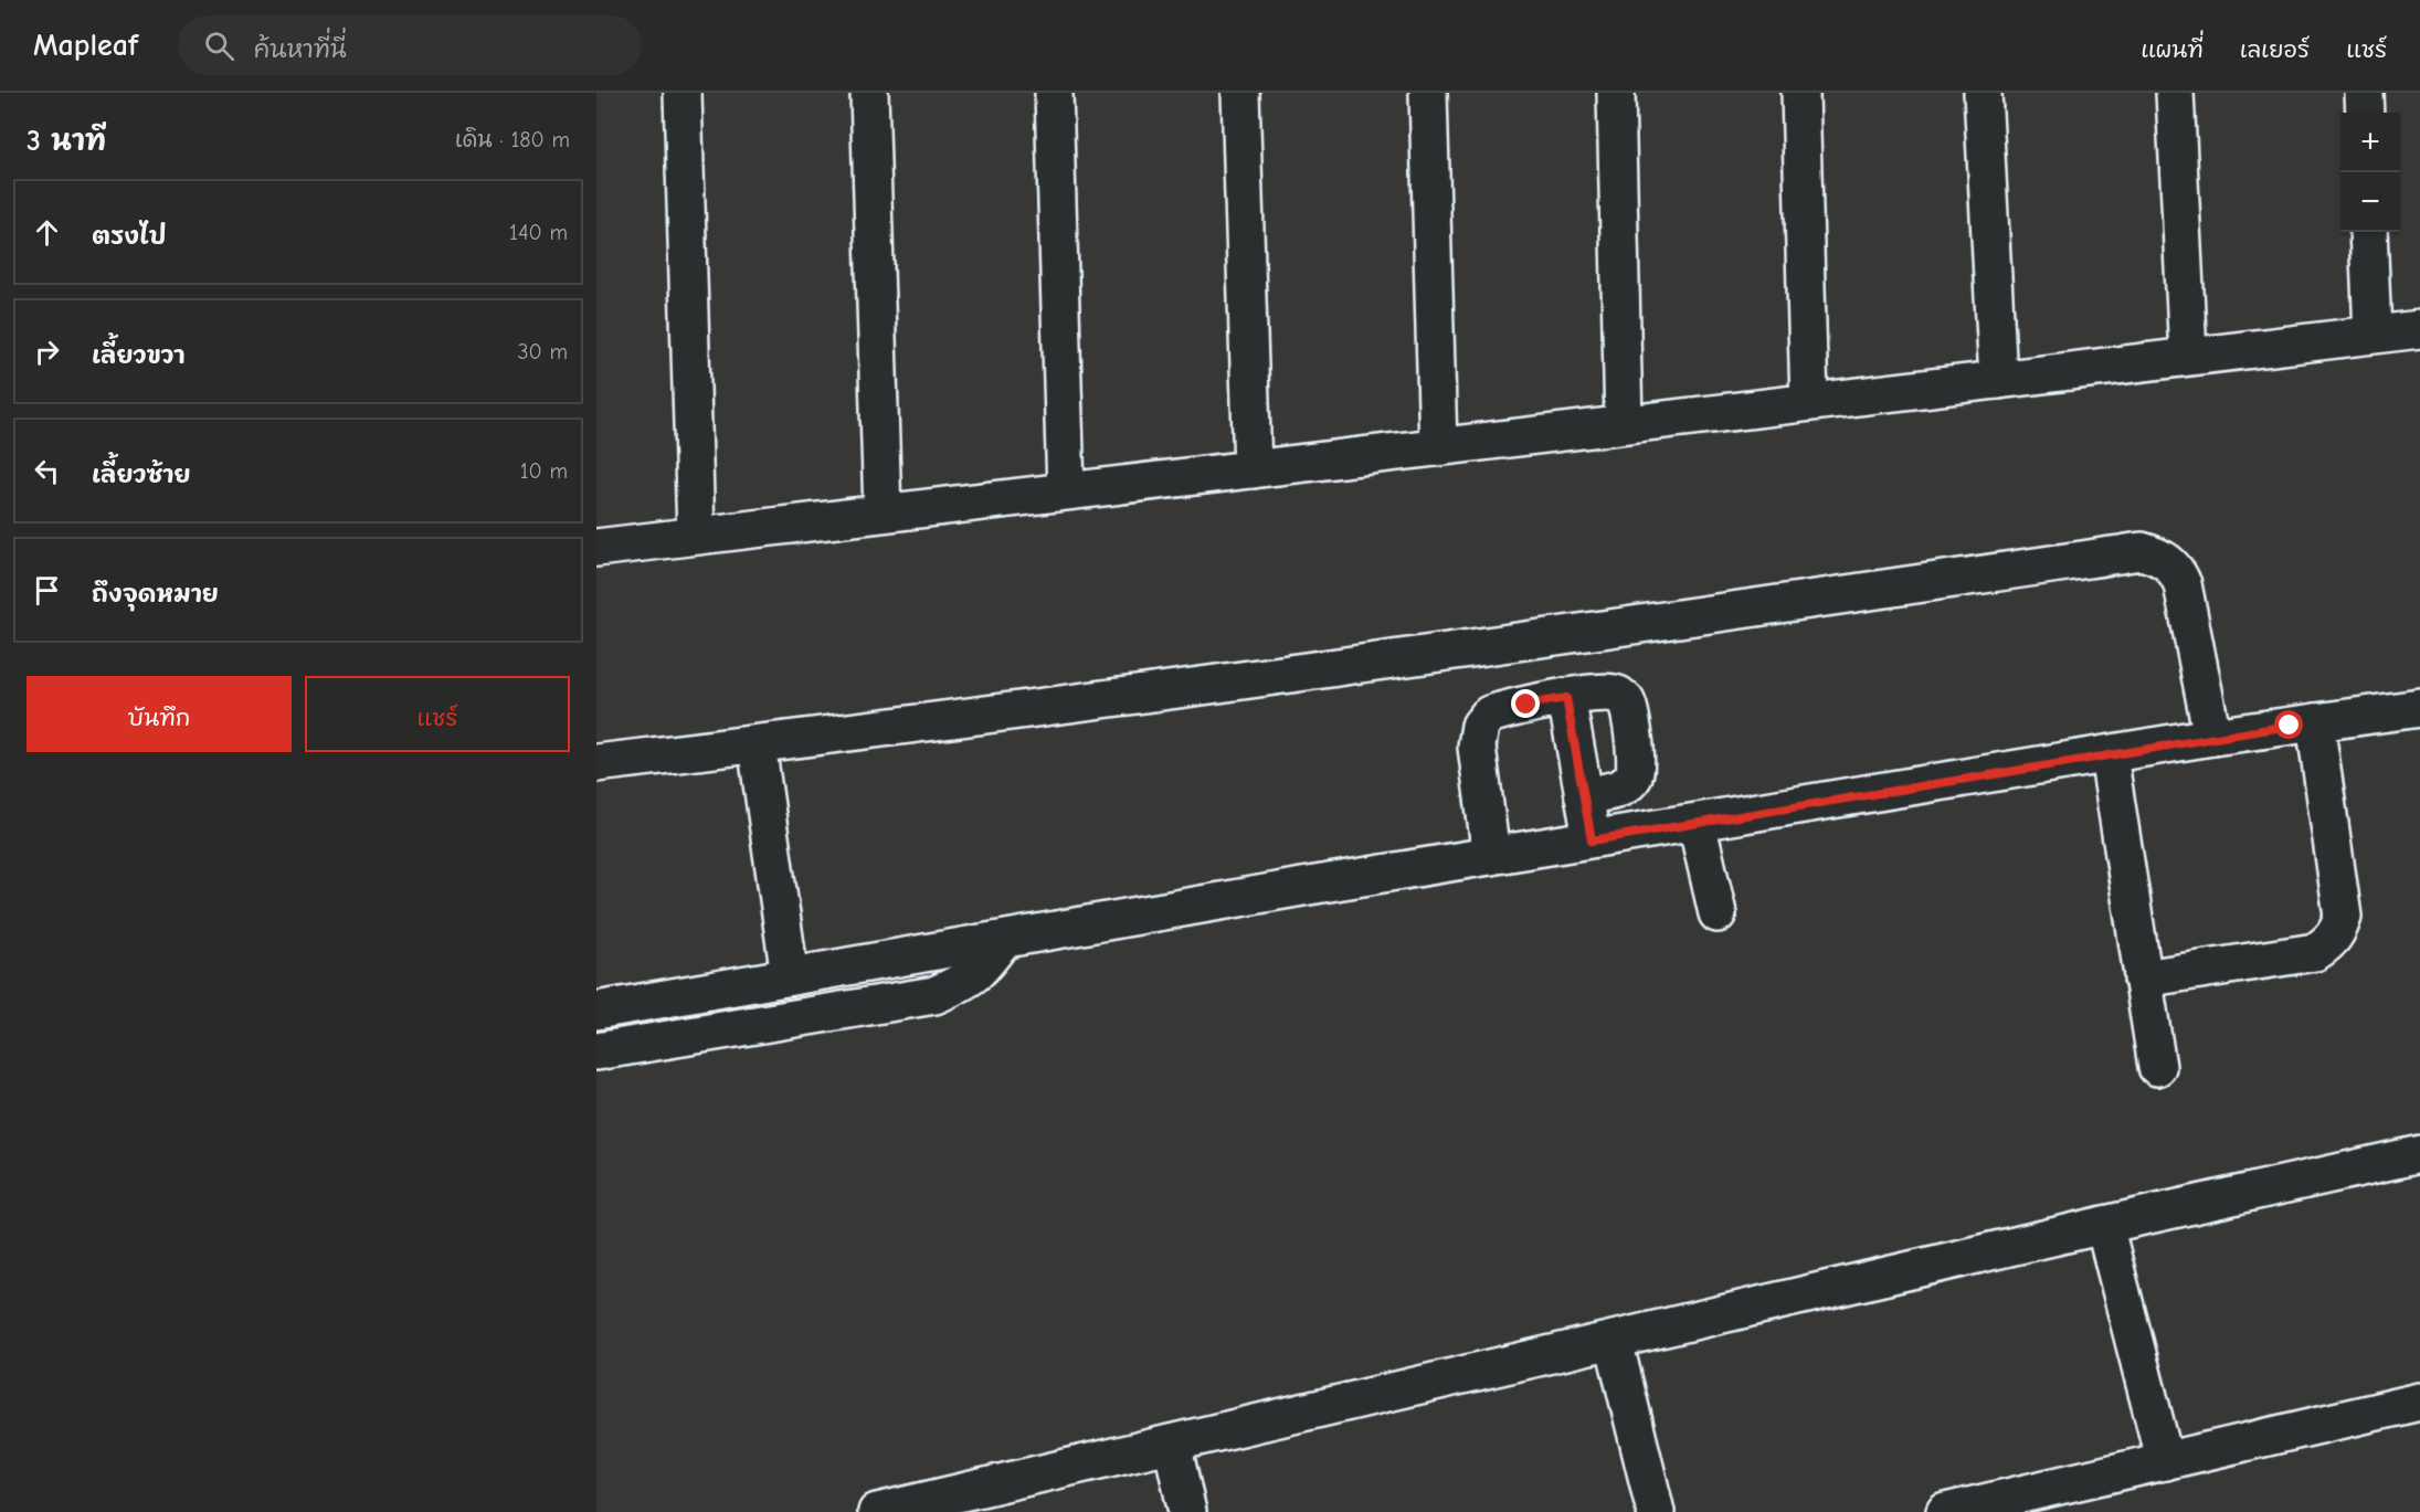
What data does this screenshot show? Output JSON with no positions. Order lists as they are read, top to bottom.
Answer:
{
  "page": {
    "header": "Mapleaf",
    "search": "ค้นหาที่นี่",
    "nav": ["แผนที่", "เลเยอร์", "แชร์"],
    "heading": ["3 นาที", "เดิน · 180 m"],
    "map_buttons": ["+", "−"],
    "list": [
      ["ตรงไป", "140 m"],
      ["เลี้ยวขวา", "30 m"],
      ["เลี้ยวซ้าย", "10 m"],
      "ถึงจุดหมาย"
    ],
    "buttons": ["บันทึก", "แชร์"]
  }
}
